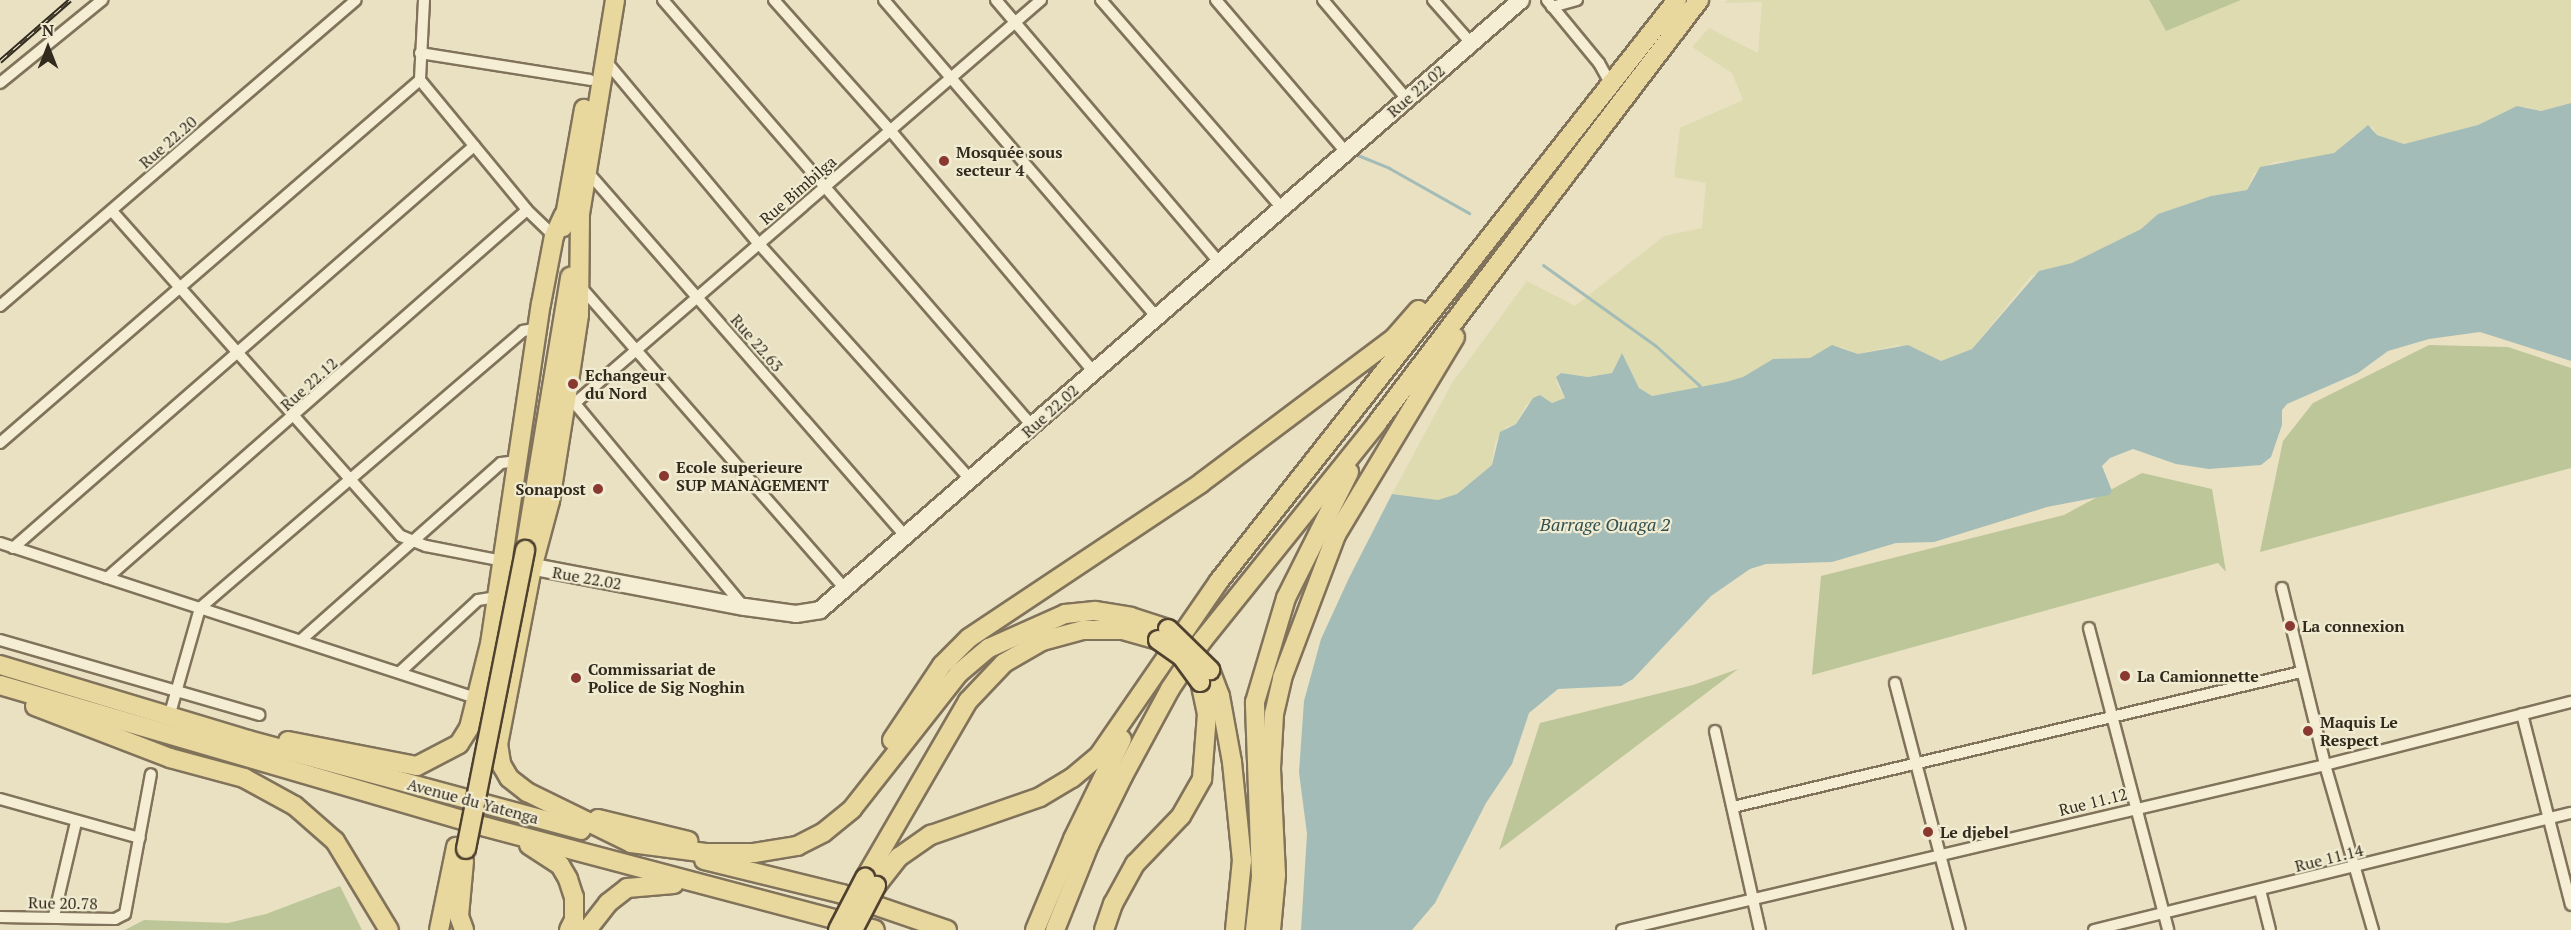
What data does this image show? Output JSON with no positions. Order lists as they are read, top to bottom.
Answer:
{
  "streets": {
    "main road": ["Avenue du Yatenga"],
    "street": [
      "Rue 22.02",
      "Rue 22.20",
      "Rue Bimbilga",
      "Rue 22.63",
      "Rue 22.12",
      "Rue 11.12",
      "Rue 11.14",
      "Rue 20.78"
    ]
  },
  "crossings": [
    ["Rue 22.02", "Rue 22.63"],
    ["Rue Bimbilga", "Rue 22.63"]
  ],
  "water": ["Barrage Ouaga 2"],
  "places": [
    "Mosquée sous secteur 4",
    "Echangeur du Nord",
    "Ecole superieure SUP MANAGEMENT",
    "Sonapost",
    "La connexion",
    "La Camionnette",
    "Commissariat de Police de Sig Noghin",
    "Maquis Le Respect",
    "Le djebel"
  ],
  "north": "top"
}
